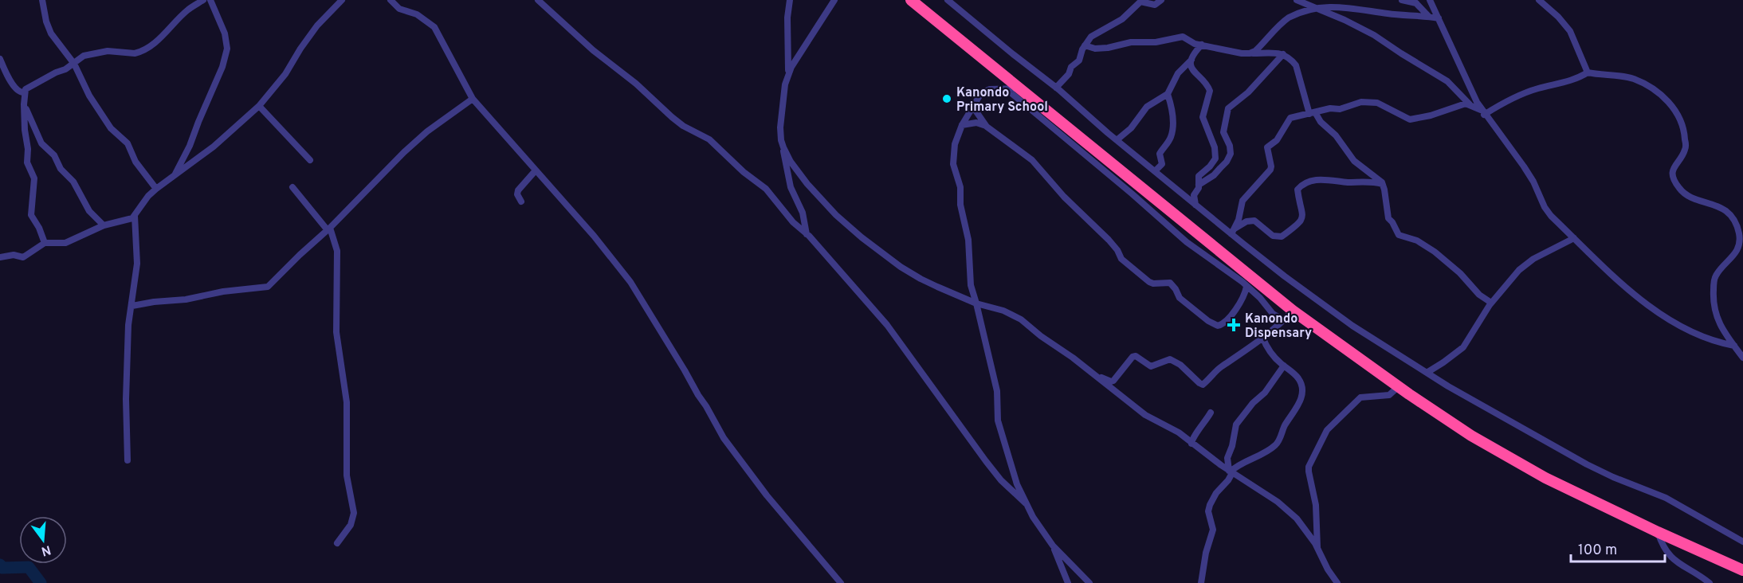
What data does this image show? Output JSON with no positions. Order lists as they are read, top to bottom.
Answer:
{
  "places": {
    "other": ["Kanondo Primary School"],
    "health": ["Kanondo Dispensary"]
  },
  "scale_bar": "100 m",
  "north": "bottom"
}
